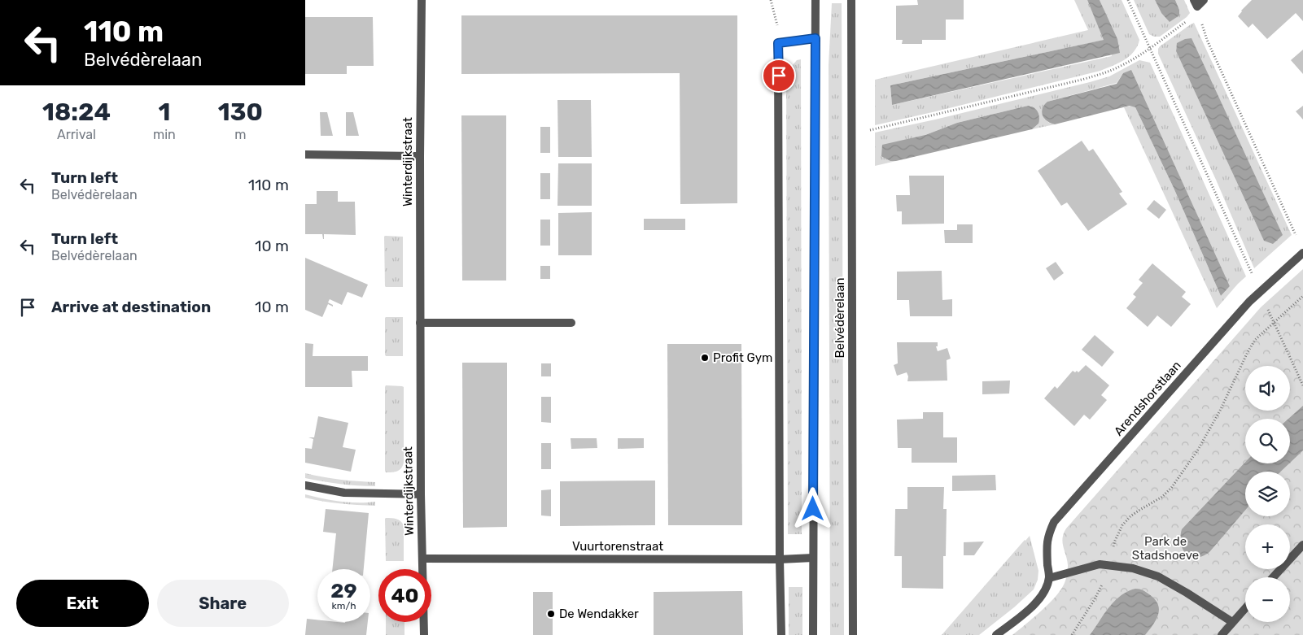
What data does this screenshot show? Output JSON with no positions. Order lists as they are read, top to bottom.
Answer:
{
  "streets": {
    "street": [
      "Winterdijkstraat",
      "Belvédèrelaan",
      "Arendshorstlaan",
      "Vuurtorenstraat"
    ]
  },
  "crossings": [
    ["Winterdijkstraat", "Vuurtorenstraat"]
  ],
  "parks": ["Park de Stadshoeve"],
  "places": ["Profit Gym", "De Wendakker"],
  "page": {
    "turn": ["110 m", "Belvédèrelaan"],
    "eta": [
      "18:24",
      "Arrival",
      "1",
      "min",
      "130",
      "m"
    ],
    "list": [
      {
        "name": "Turn left",
        "note": "Belvédèrelaan",
        "value": "110 m"
      },
      {
        "name": "Turn left",
        "note": "Belvédèrelaan",
        "value": "10 m"
      },
      {
        "name": "Arrive at destination",
        "value": "10 m"
      }
    ],
    "map_buttons": ["+", "−"],
    "speed": "29 km/h",
    "limit": "40",
    "buttons": ["Exit", "Share"]
  }
}
